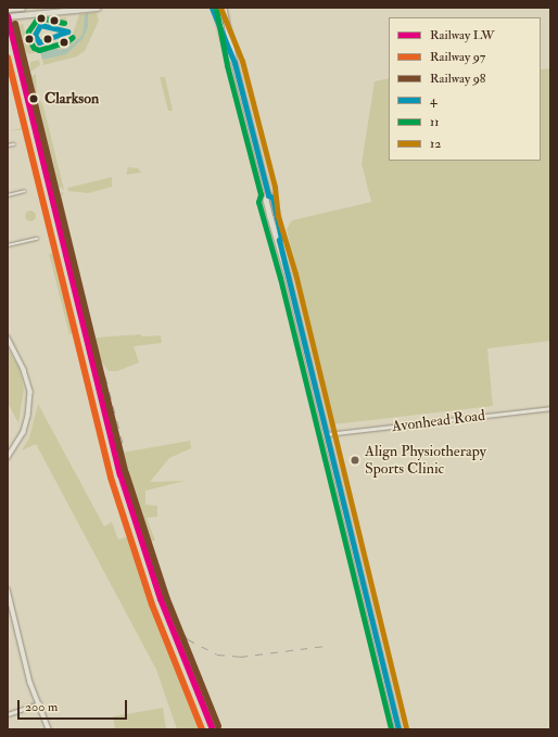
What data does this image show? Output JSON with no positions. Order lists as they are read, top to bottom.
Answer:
{
  "streets": {
    "street": ["Avonhead Road"]
  },
  "places": ["Clarkson", "Align Physiotherapy Sports Clinic"],
  "lines": [
    "transit line 4",
    "transit line 12",
    "transit line 11",
    "rail line LW",
    "rail line 98",
    "rail line 97"
  ],
  "legend": [
    "Railway LW",
    "Railway 97",
    "Railway 98",
    "4",
    "11",
    "12"
  ],
  "scale_bar": "200 m"
}
